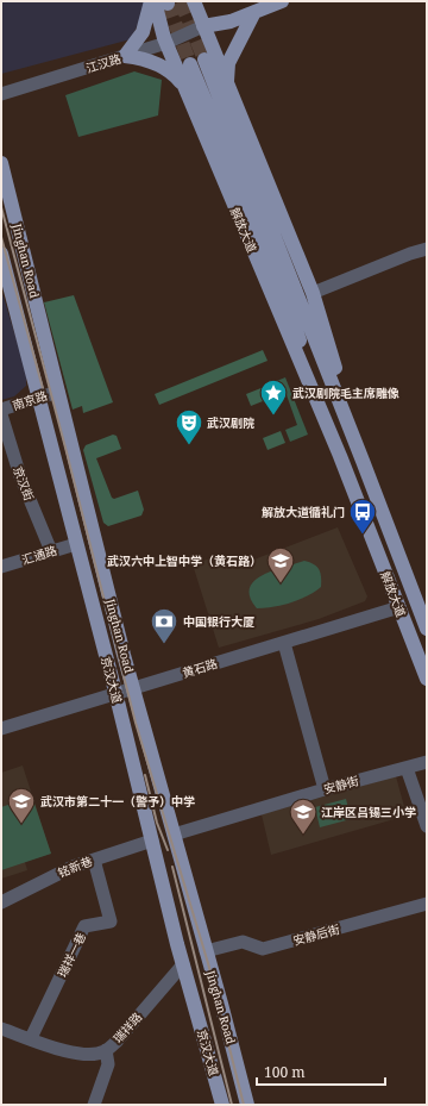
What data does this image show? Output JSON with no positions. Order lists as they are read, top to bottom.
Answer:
{
  "streets": {
    "main road": ["解放大道", "Jinghan Road", "京汉大道"],
    "street": [
      "江汉路",
      "南京路",
      "京汉街",
      "汇通路",
      "黄石路",
      "安静街",
      "铭新巷",
      "安静后街",
      "瑞祥一巷",
      "瑞祥路"
    ]
  },
  "crossings": [
    ["江汉路", "解放大道"],
    ["解放大道", "黄石路"],
    ["Jinghan Road", "南京路"],
    ["Jinghan Road", "黄石路"],
    ["Jinghan Road", "安静街"],
    ["Jinghan Road", "安静后街"],
    ["南京路", "京汉大道"],
    ["京汉街", "汇通路"],
    ["汇通路", "京汉大道"],
    ["黄石路", "京汉大道"],
    ["京汉大道", "铭新巷"],
    ["京汉大道", "瑞祥路"],
    ["铭新巷", "瑞祥一巷"],
    ["瑞祥一巷", "瑞祥路"]
  ],
  "places": {
    "place": ["武汉剧院毛主席雕像"],
    "theatre": ["武汉剧院"],
    "bus stop": ["解放大道循礼门"],
    "school or university": ["武汉六中上智中学（黄石路）", "武汉市第二十一（警予）中学", "江岸区吕锡三小学"],
    "bank": ["中国银行大厦"]
  },
  "scale_bar": "100 m"
}
